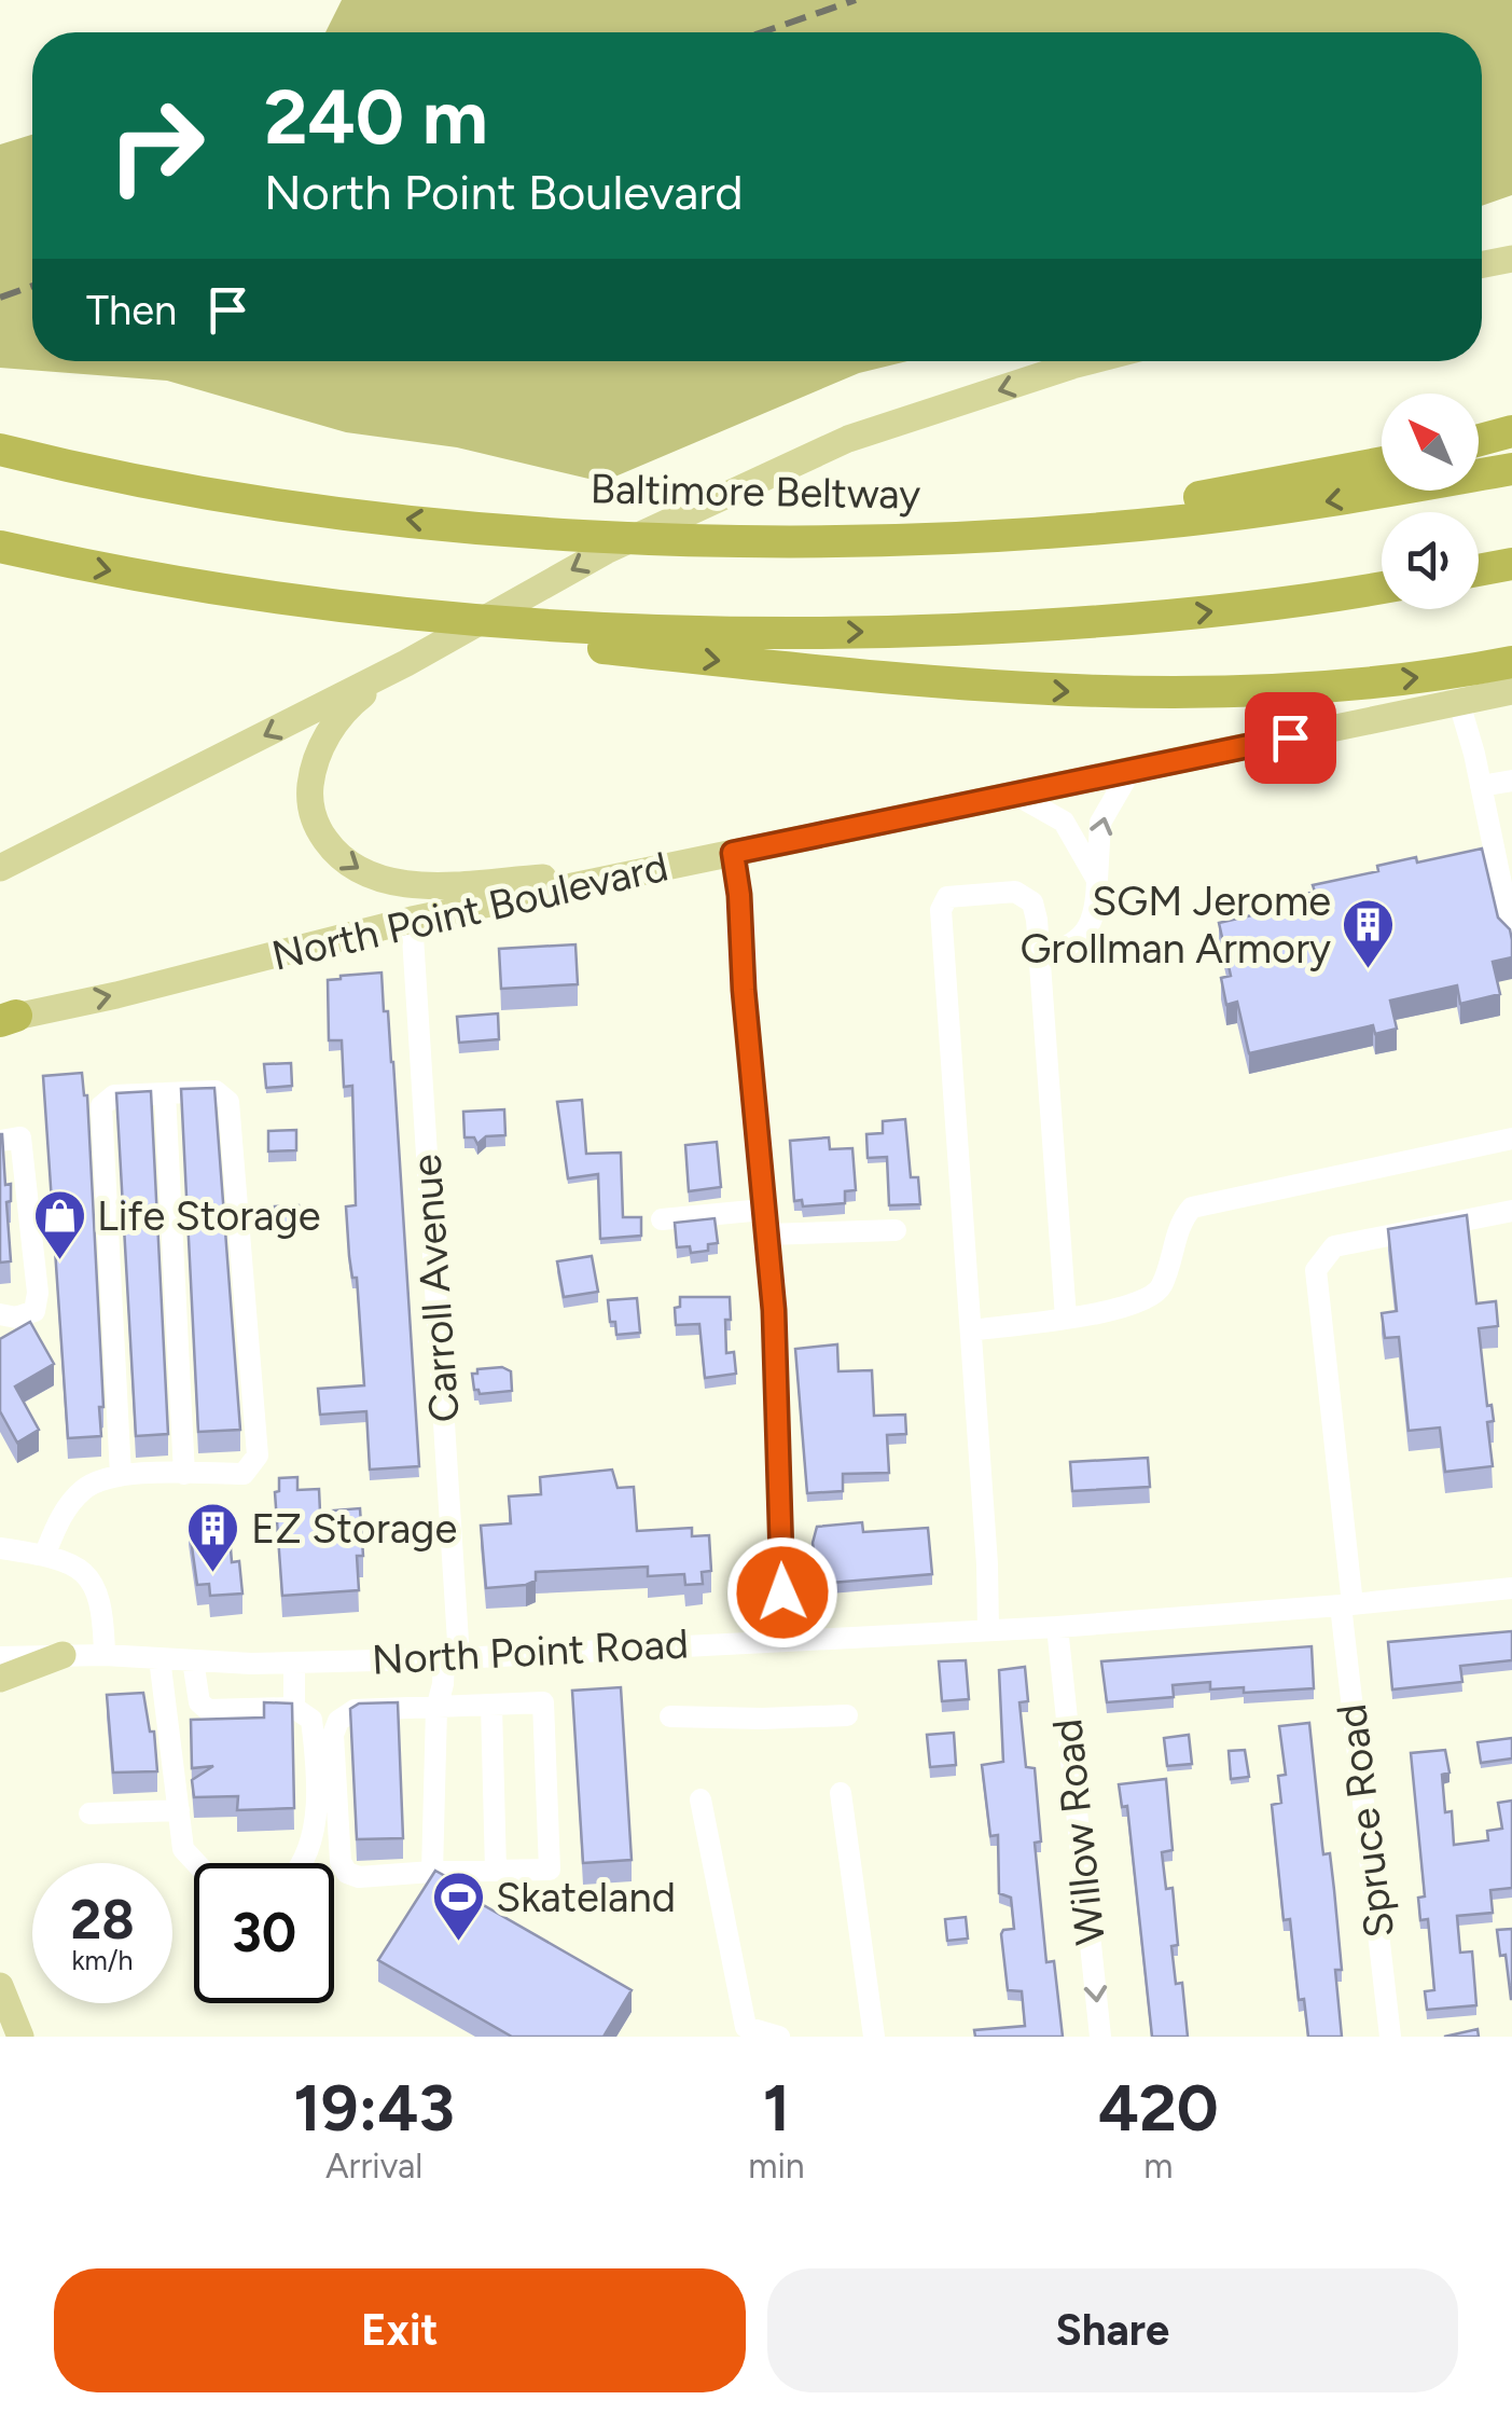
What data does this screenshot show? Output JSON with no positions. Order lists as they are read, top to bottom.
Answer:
{
  "streets": {
    "highway": ["Baltimore Beltway"],
    "main road": ["North Point Boulevard"],
    "street": [
      "Carroll Avenue",
      "North Point Road",
      "Spruce Road",
      "Willow Road"
    ]
  },
  "crossings": [
    ["North Point Boulevard", "Carroll Avenue"],
    ["Carroll Avenue", "North Point Road"],
    ["North Point Road", "Spruce Road"],
    ["North Point Road", "Willow Road"]
  ],
  "one_way": ["Willow Road"],
  "places": {
    "building": ["SGM Jerome Grollman Armory", "EZ Storage"],
    "shop": ["Life Storage"],
    "sports": ["Skateland"]
  },
  "north": "top left",
  "page": {
    "turn": ["240 m", "North Point Boulevard"],
    "then": "Then",
    "speed": "28 km/h",
    "limit": "30",
    "eta": [
      "19:43",
      "Arrival",
      "1",
      "min",
      "420",
      "m"
    ],
    "buttons": ["Exit", "Share"]
  }
}
